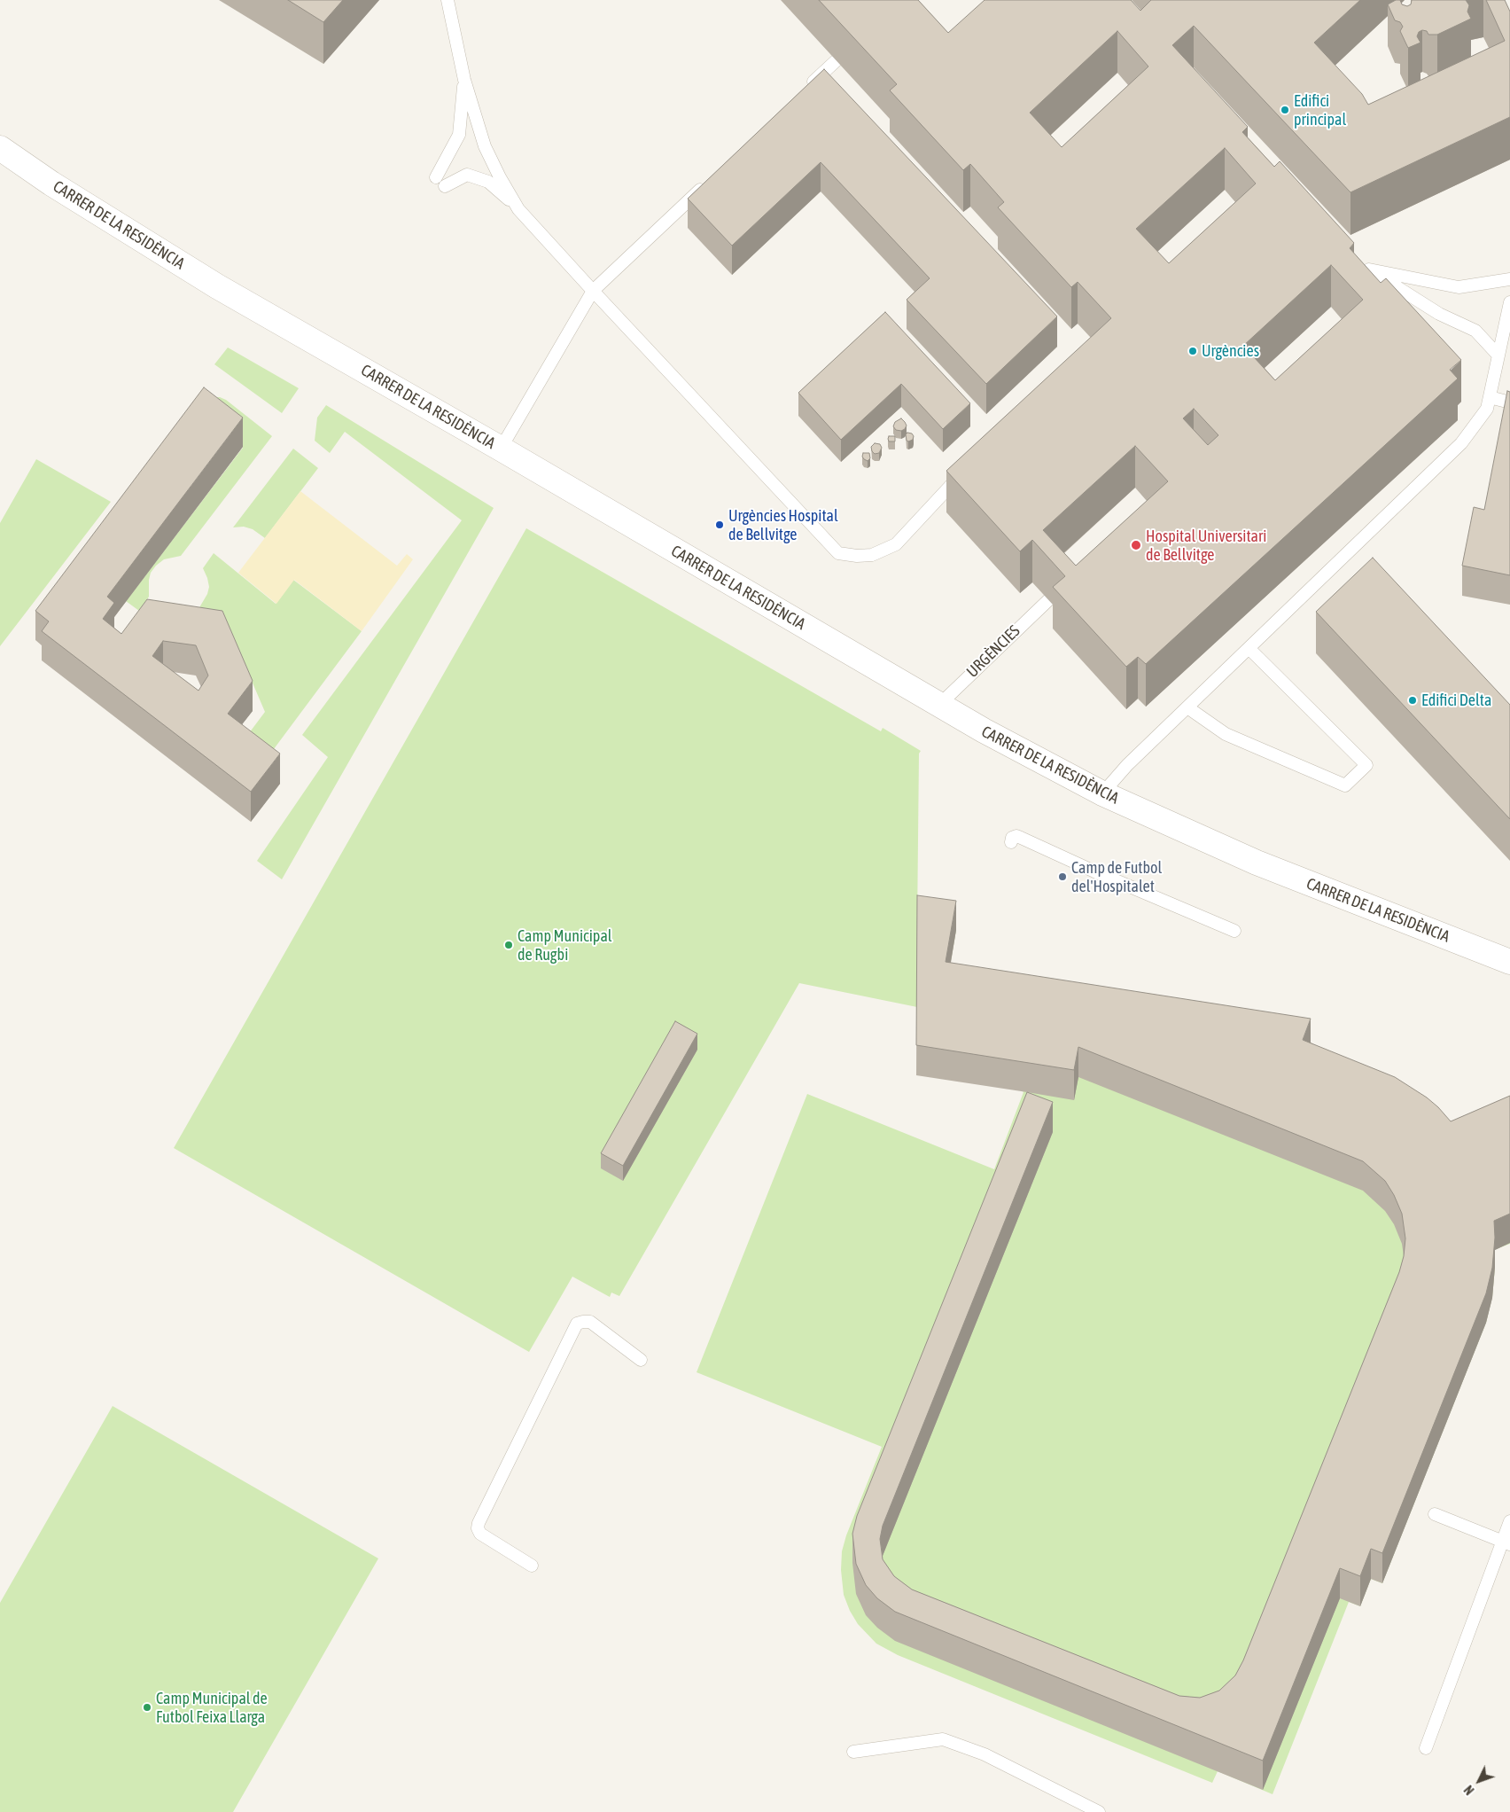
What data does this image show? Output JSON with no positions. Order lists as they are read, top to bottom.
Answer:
{
  "streets": {
    "street": ["CARRER DE LA RESIDÈNCIA"],
    "lane": ["URGÈNCIES"]
  },
  "crossings": [
    ["CARRER DE LA RESIDÈNCIA", "URGÈNCIES"]
  ],
  "places": [
    "Edifici principal",
    "Urgències",
    "Urgències Hospital de Bellvitge",
    "Hospital Universitari de Bellvitge",
    "Edifici Delta",
    "Camp de Futbol del'Hospitalet",
    "Camp Municipal de Rugbi",
    "Camp Municipal de Futbol Feixa Llarga"
  ],
  "north": "bottom left"
}
